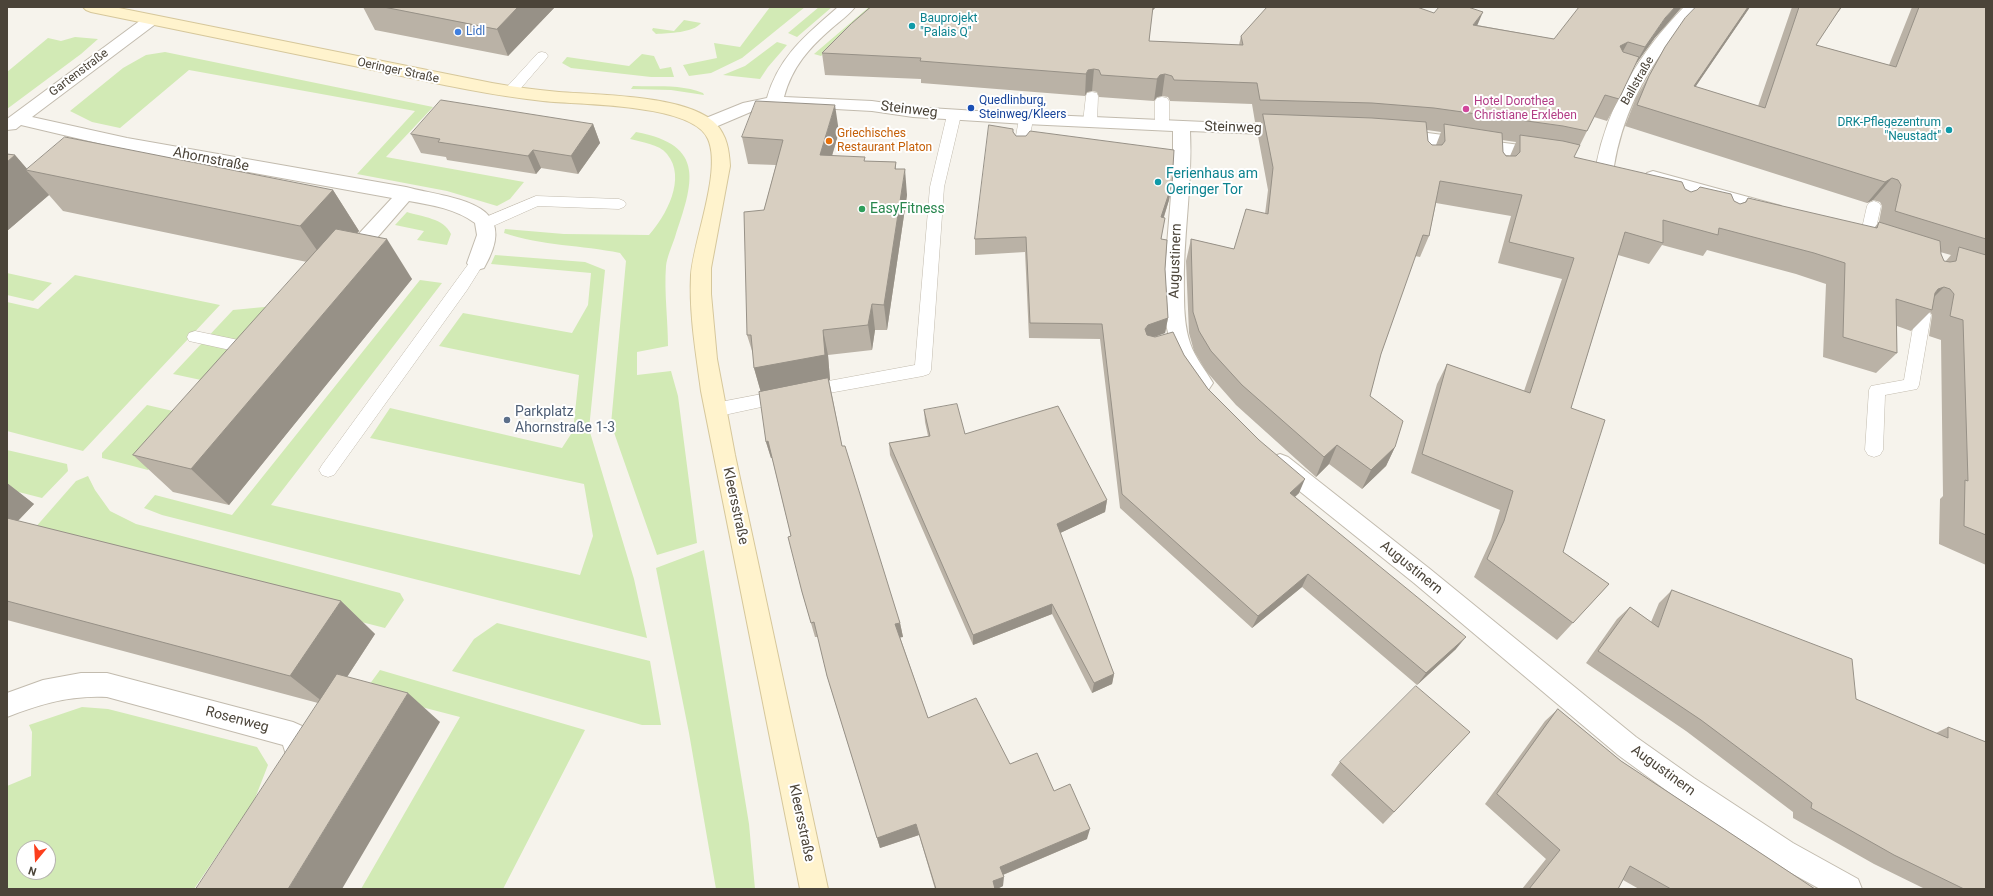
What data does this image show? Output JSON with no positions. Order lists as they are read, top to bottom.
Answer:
{
  "streets": {
    "main road": ["Oeringer Straße", "Kleersstraße"],
    "street": [
      "Gartenstraße",
      "Ballstraße",
      "Steinweg",
      "Ahornstraße",
      "Augustinern",
      "Rosenweg"
    ]
  },
  "crossings": [
    ["Oeringer Straße", "Gartenstraße"],
    ["Oeringer Straße", "Steinweg"],
    ["Oeringer Straße", "Kleersstraße"],
    ["Gartenstraße", "Ahornstraße"],
    ["Steinweg", "Augustinern"],
    ["Steinweg", "Kleersstraße"]
  ],
  "places": [
    "Bauprojekt \"Palais Q\"",
    "Lidl",
    "Quedlinburg, Steinweg/Kleers",
    "Hotel Dorothea Christiane Erxleben",
    "DRK-Pflegezentrum \"Neustadt\"",
    "Griechisches Restaurant Platon",
    "Ferienhaus am Oeringer Tor",
    "EasyFitness",
    "Parkplatz Ahornstraße 1-3"
  ],
  "north": "bottom"
}
